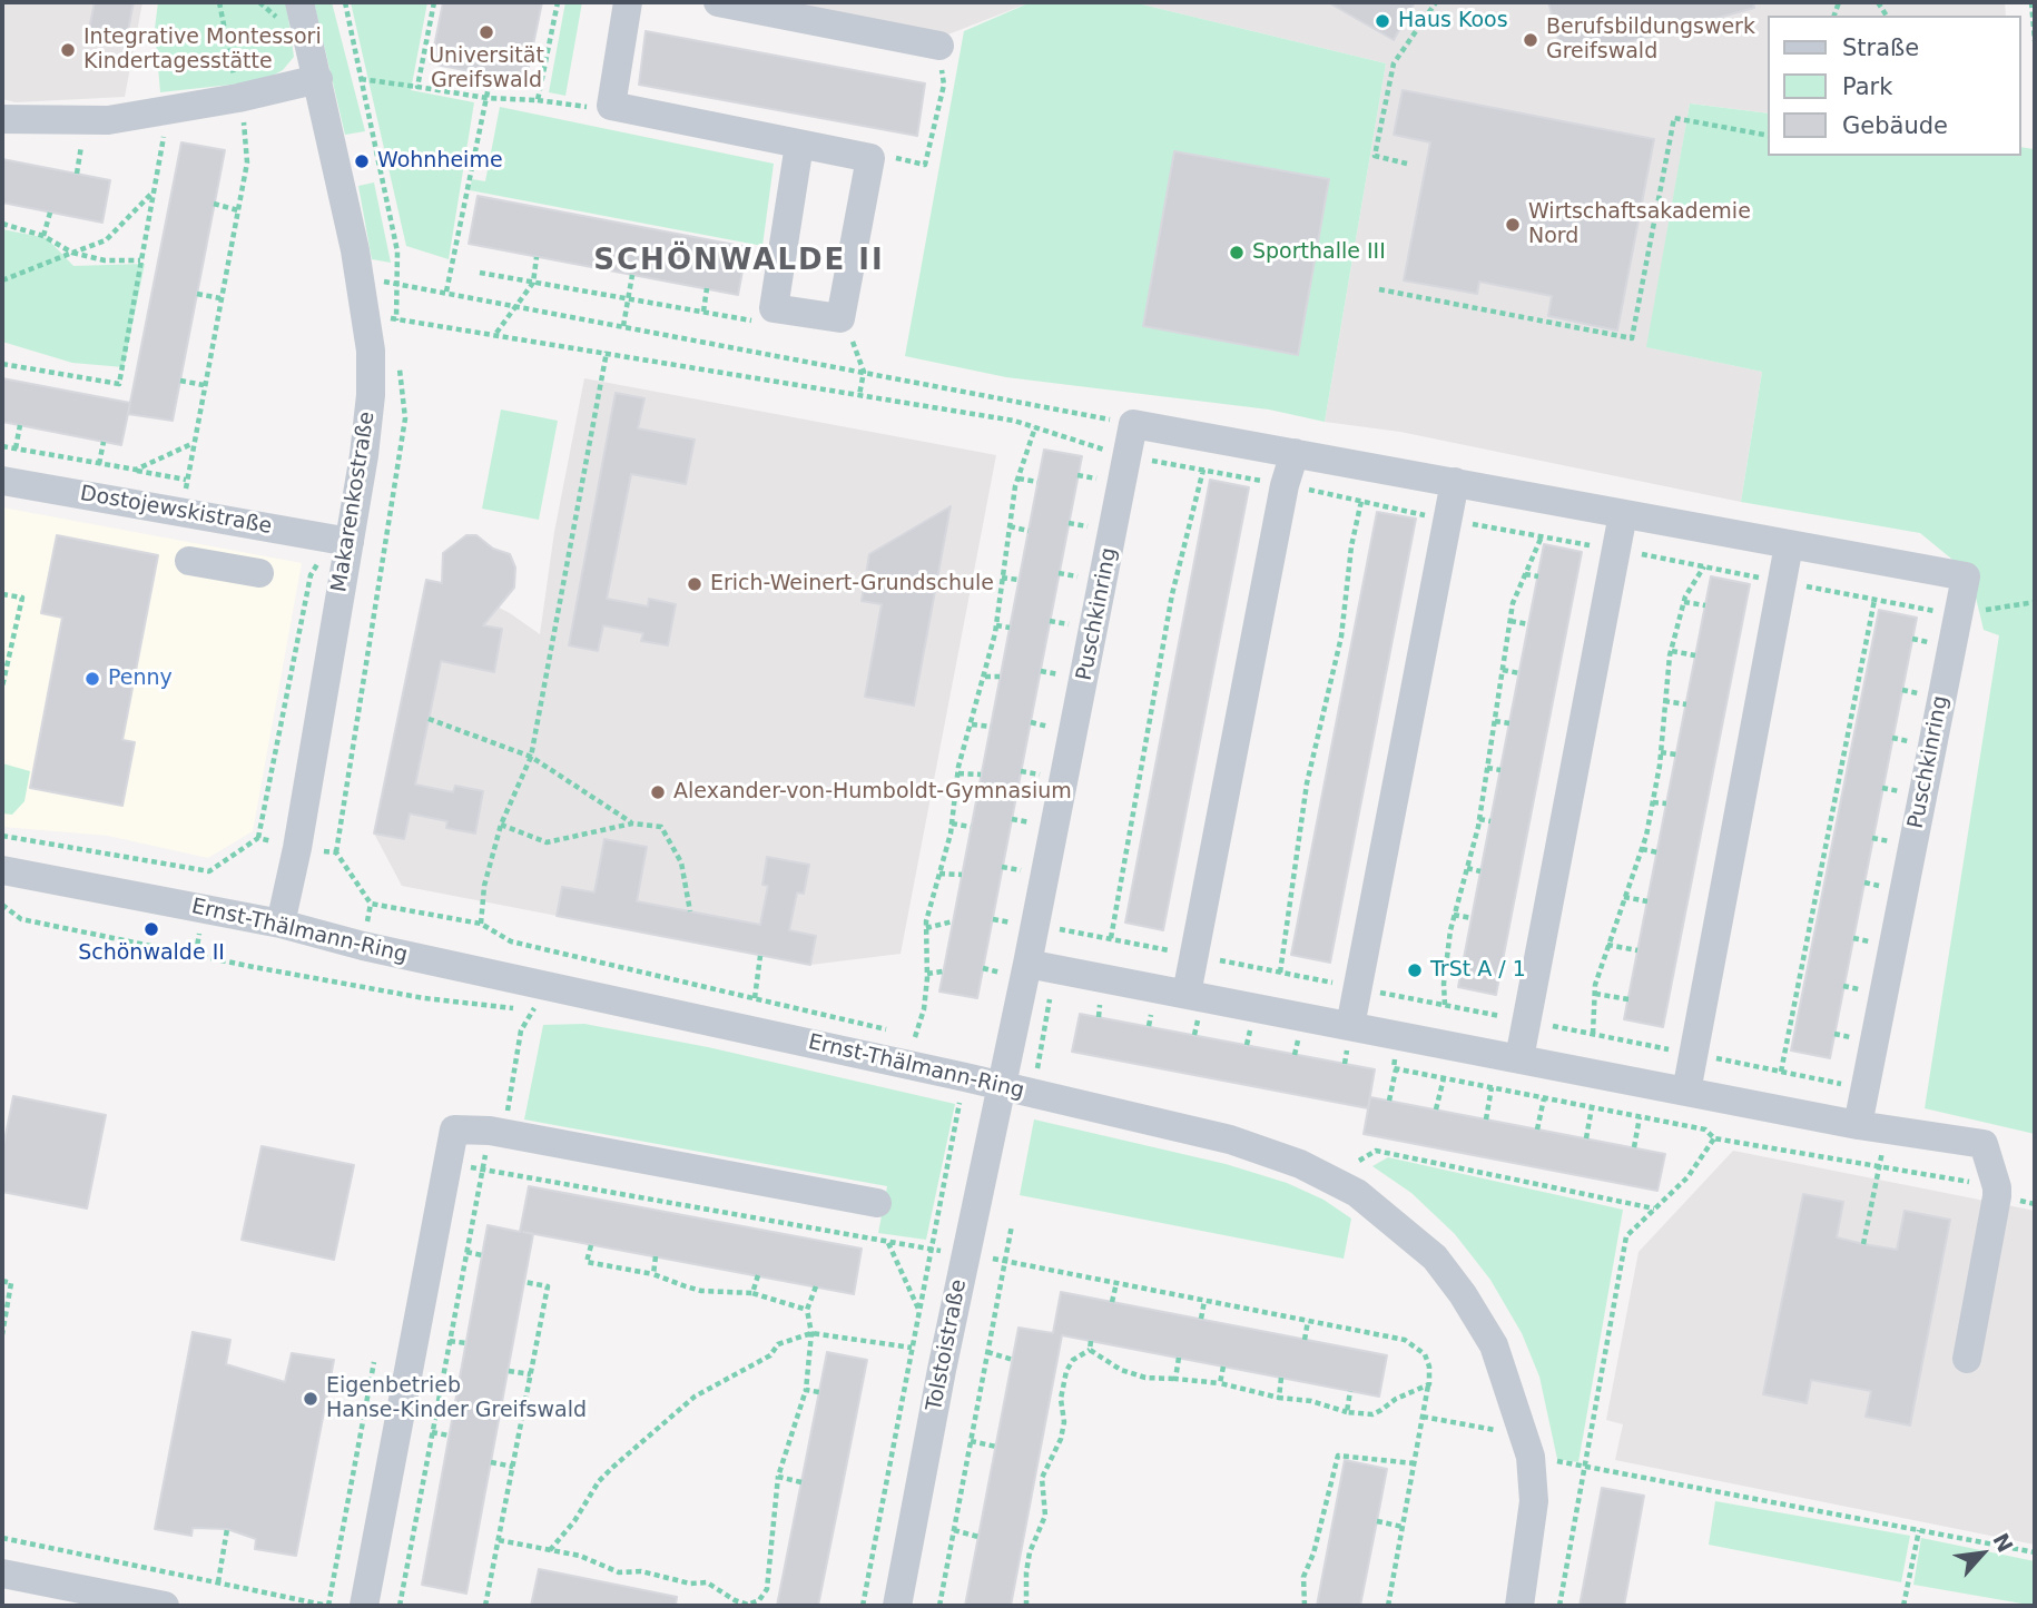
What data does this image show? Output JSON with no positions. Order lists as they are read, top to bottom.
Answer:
{
  "streets": {
    "street": [
      "Makarenkostraße",
      "Dostojewskistraße",
      "Puschkinring",
      "Ernst-Thälmann-Ring",
      "Tolstoistraße"
    ]
  },
  "crossings": [
    ["Makarenkostraße", "Dostojewskistraße"],
    ["Makarenkostraße", "Ernst-Thälmann-Ring"],
    ["Puschkinring", "Ernst-Thälmann-Ring"],
    ["Puschkinring", "Tolstoistraße"],
    ["Ernst-Thälmann-Ring", "Tolstoistraße"]
  ],
  "districts": ["SCHÖNWALDE II"],
  "places": [
    "Haus Koos",
    "Universität Greifswald",
    "Berufsbildungswerk Greifswald",
    "Integrative Montessori Kindertagesstätte",
    "Wohnheime",
    "Wirtschaftsakademie Nord",
    "Sporthalle III",
    "Erich-Weinert-Grundschule",
    "Penny",
    "Alexander-von-Humboldt-Gymnasium",
    "Schönwalde II",
    "TrSt A / 1",
    "Eigenbetrieb Hanse-Kinder Greifswald"
  ],
  "legend": ["Straße", "Park", "Gebäude"],
  "north": "top right"
}
